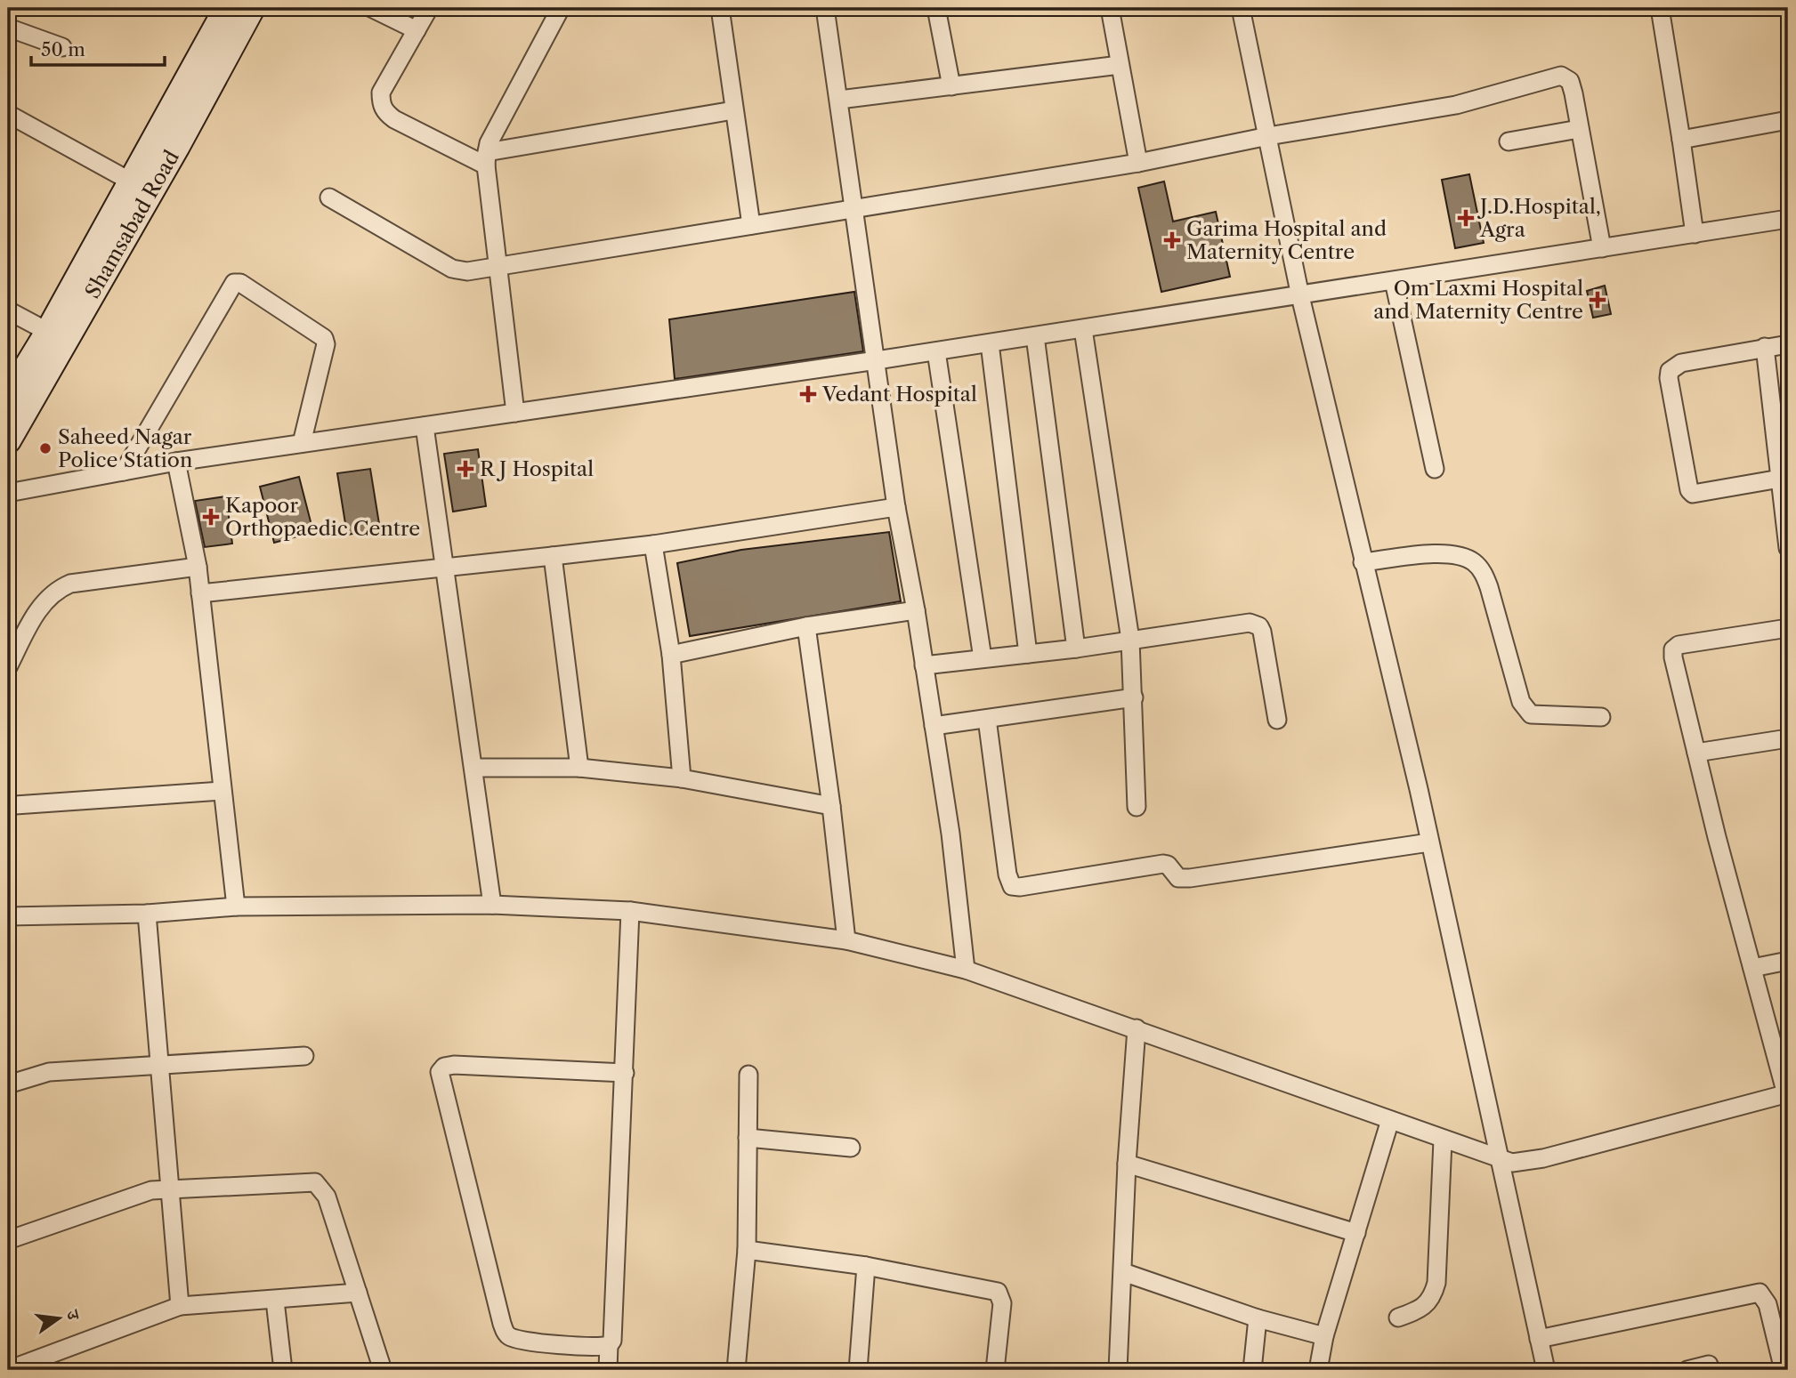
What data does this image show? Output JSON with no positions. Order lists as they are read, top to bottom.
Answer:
{
  "streets": {
    "main road": ["Shamsabad Road"]
  },
  "places": {
    "health": [
      "J.D.Hospital, Agra",
      "Garima Hospital and Maternity Centre",
      "Om Laxmi Hospital and Maternity Centre",
      "Vedant Hospital",
      "R J Hospital",
      "Kapoor Orthopaedic Centre"
    ],
    "other": ["Saheed Nagar Police Station"]
  },
  "scale_bar": "50 m",
  "north": "right"
}
